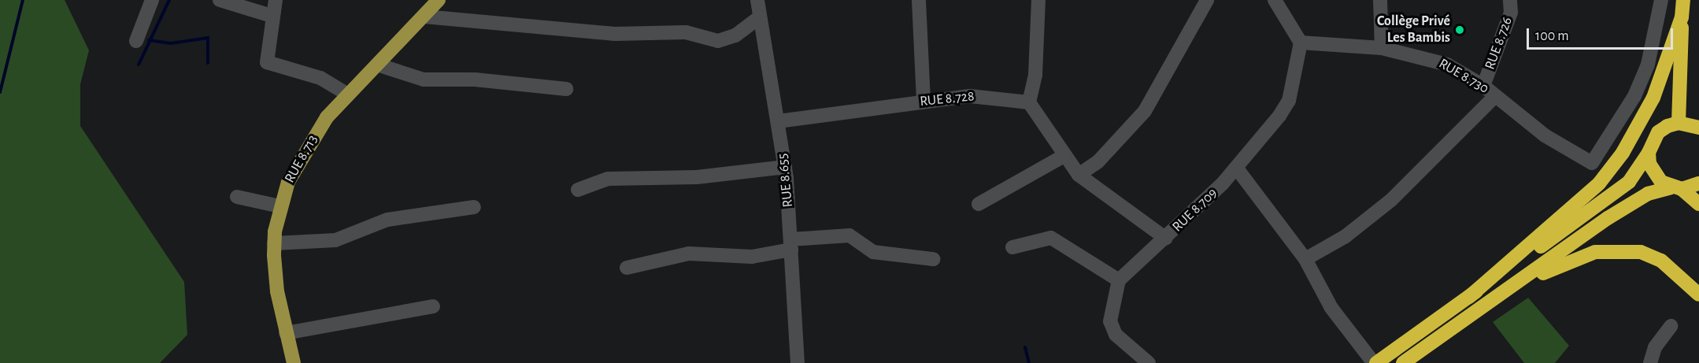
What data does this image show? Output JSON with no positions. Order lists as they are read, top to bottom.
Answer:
{
  "streets": {
    "main road": ["RUE 8.713"],
    "street": [
      "RUE 8.726",
      "RUE 8.730",
      "RUE 8.728",
      "RUE 8.655",
      "RUE 8.709"
    ]
  },
  "crossings": [
    ["RUE 8.726", "RUE 8.730"],
    ["RUE 8.730", "RUE 8.709"],
    ["RUE 8.728", "RUE 8.655"]
  ],
  "places": ["Collège Privé Les Bambis"],
  "scale_bar": "100 m"
}
